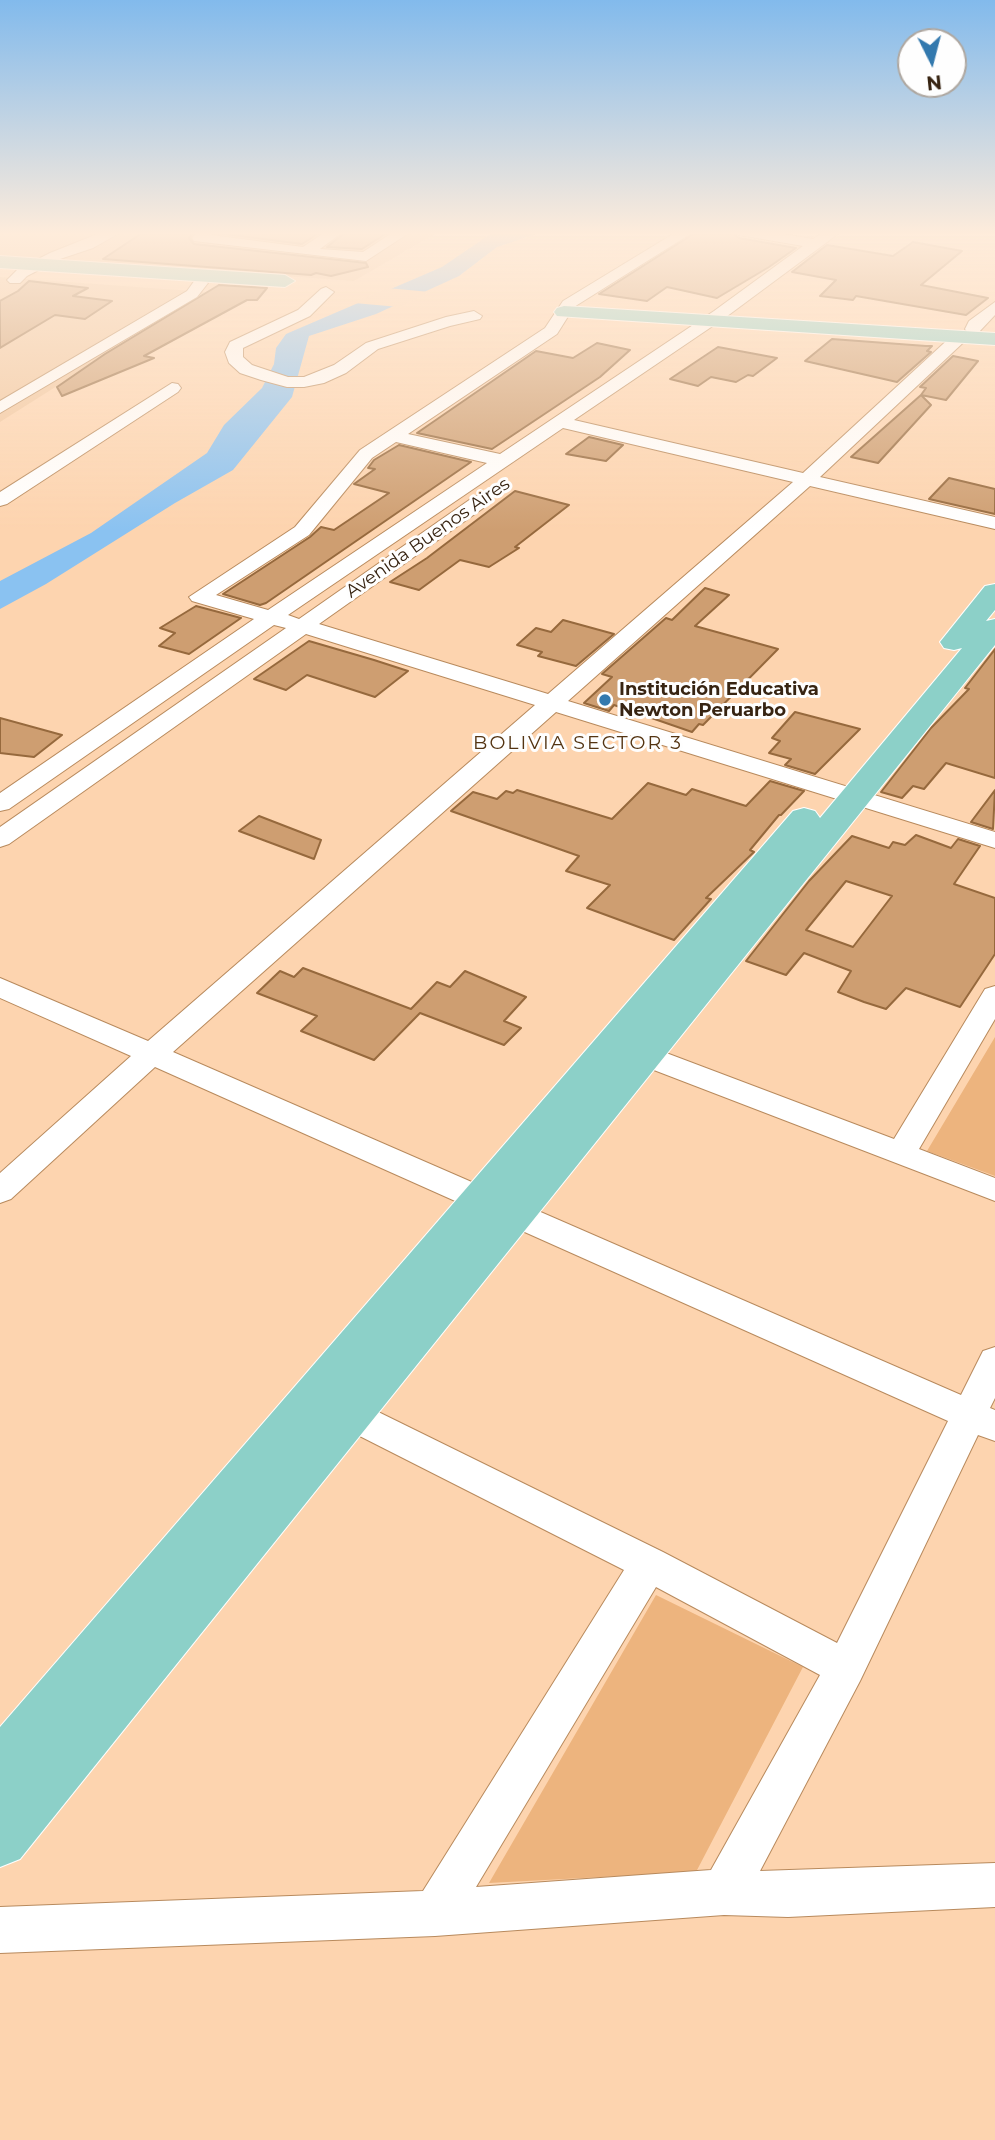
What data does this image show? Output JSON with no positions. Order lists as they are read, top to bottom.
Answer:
{
  "streets": {
    "street": ["Avenida Buenos Aires"]
  },
  "districts": ["BOLIVIA SECTOR 3"],
  "places": ["Institución Educativa Newton Peruarbo"],
  "north": "bottom"
}
